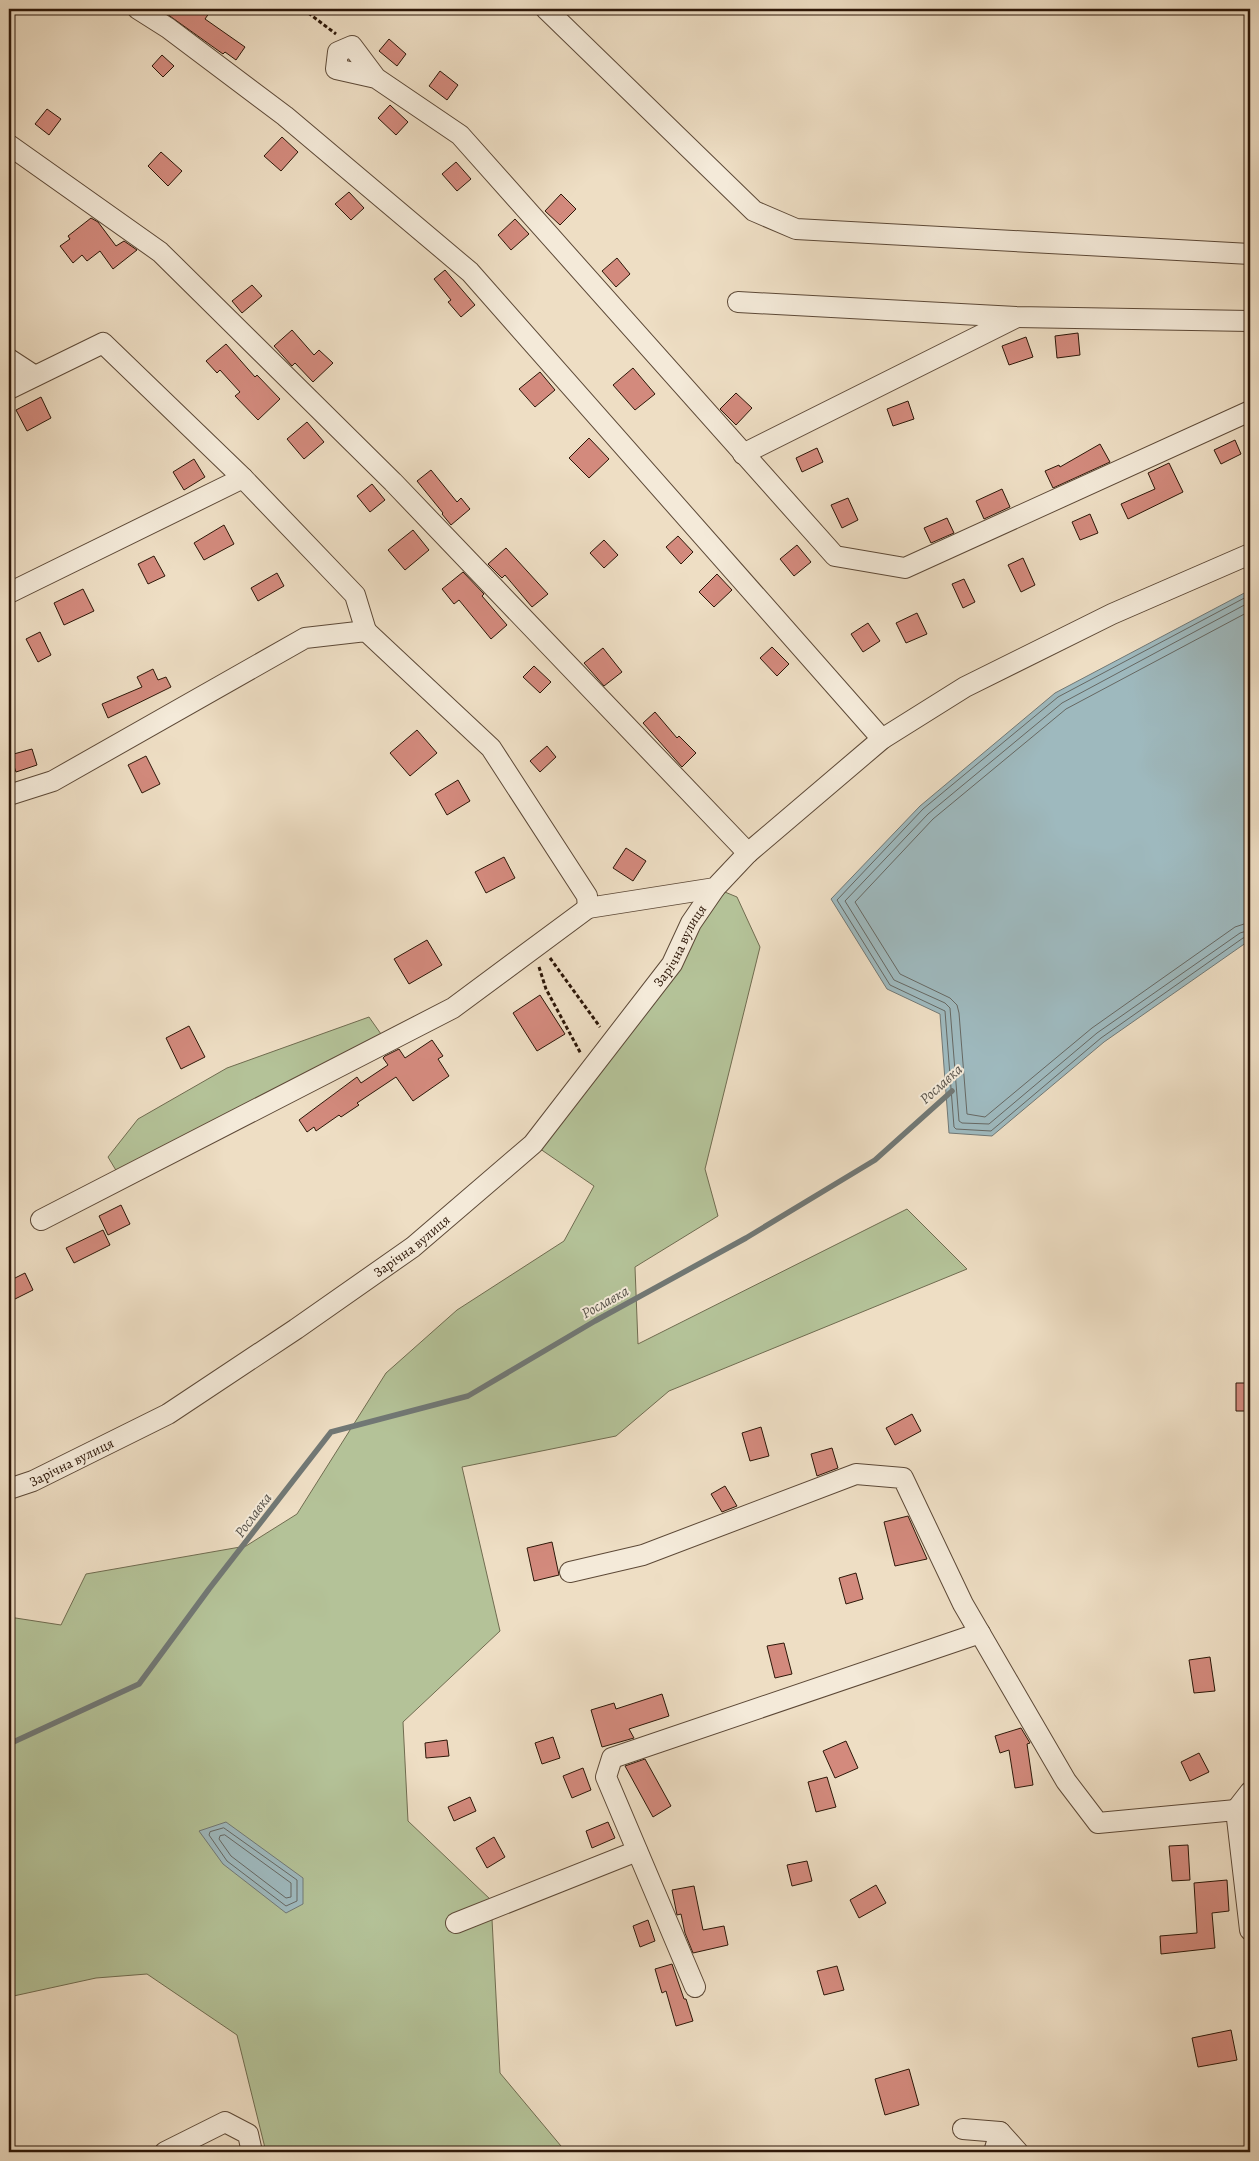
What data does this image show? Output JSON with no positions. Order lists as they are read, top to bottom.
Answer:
{
  "streets": {
    "street": ["Зарічна вулиця"]
  },
  "water": ["Рославка"]
}
